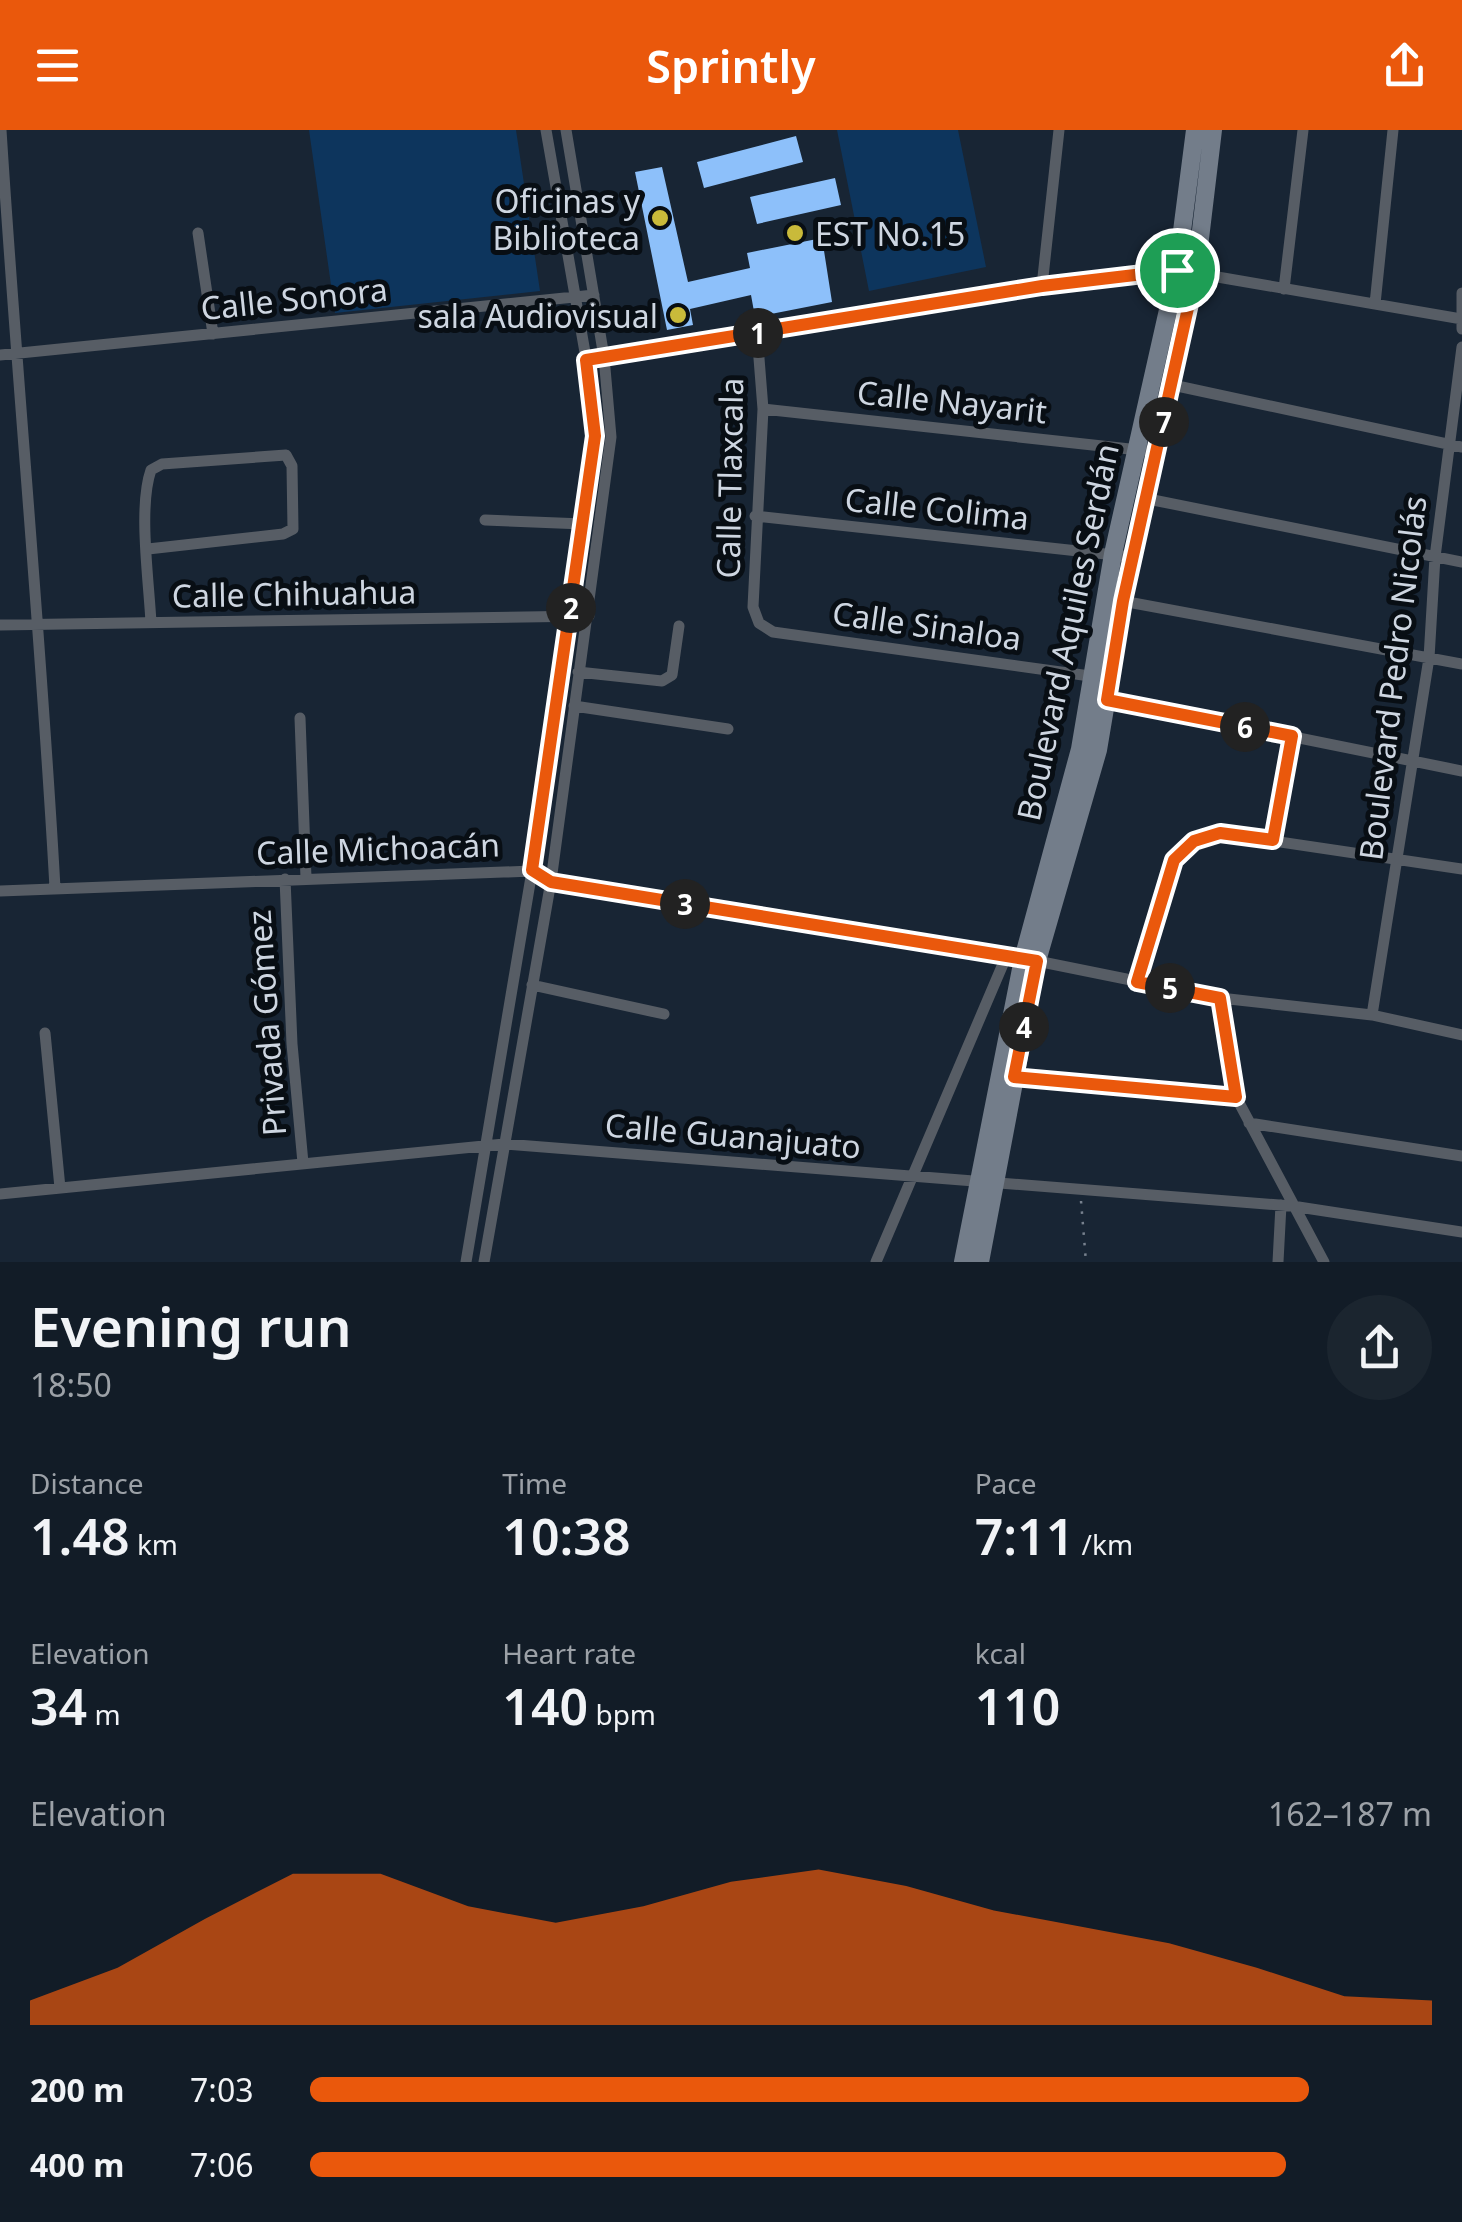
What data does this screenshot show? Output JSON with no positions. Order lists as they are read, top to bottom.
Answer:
{
  "streets": {
    "street": [
      "Calle Sonora",
      "Calle Nayarit",
      "Calle Tlaxcala",
      "Calle Colima",
      "Calle Chihuahua",
      "Calle Sinaloa",
      "Boulevard Aquiles Serdán",
      "Boulevard Pedro Nicolás",
      "Calle Michoacán",
      "Privada Gómez",
      "Calle Guanajuato"
    ]
  },
  "crossings": [
    ["Calle Nayarit", "Calle Tlaxcala"],
    ["Calle Nayarit", "Boulevard Aquiles Serdán"],
    ["Calle Tlaxcala", "Calle Colima"],
    ["Calle Tlaxcala", "Calle Sinaloa"],
    ["Calle Colima", "Boulevard Aquiles Serdán"],
    ["Calle Sinaloa", "Boulevard Aquiles Serdán"],
    ["Boulevard Aquiles Serdán", "Calle Michoacán"],
    ["Boulevard Aquiles Serdán", "Calle Guanajuato"],
    ["Boulevard Pedro Nicolás", "Calle Michoacán"],
    ["Calle Michoacán", "Privada Gómez"],
    ["Privada Gómez", "Calle Guanajuato"]
  ],
  "places": ["Oficinas y Biblioteca", "EST No.15", "sala Audiovisual"],
  "page": {
    "header": "Sprintly",
    "pins": [
      "1",
      "7",
      "2",
      "6",
      "3",
      "5",
      "4"
    ],
    "heading": ["Evening run", "18:50"],
    "stats": [
      ["Distance", "1.48 km"],
      ["Time", "10:38"],
      ["Pace", "7:11 /km"],
      ["Elevation", "34 m"],
      ["Heart rate", "140 bpm"],
      ["kcal", "110"]
    ],
    "chart": ["Elevation", "162–187 m"],
    "list": [
      {
        "name": "200 m",
        "note": "7:03"
      },
      {
        "name": "400 m",
        "note": "7:06"
      }
    ]
  }
}
